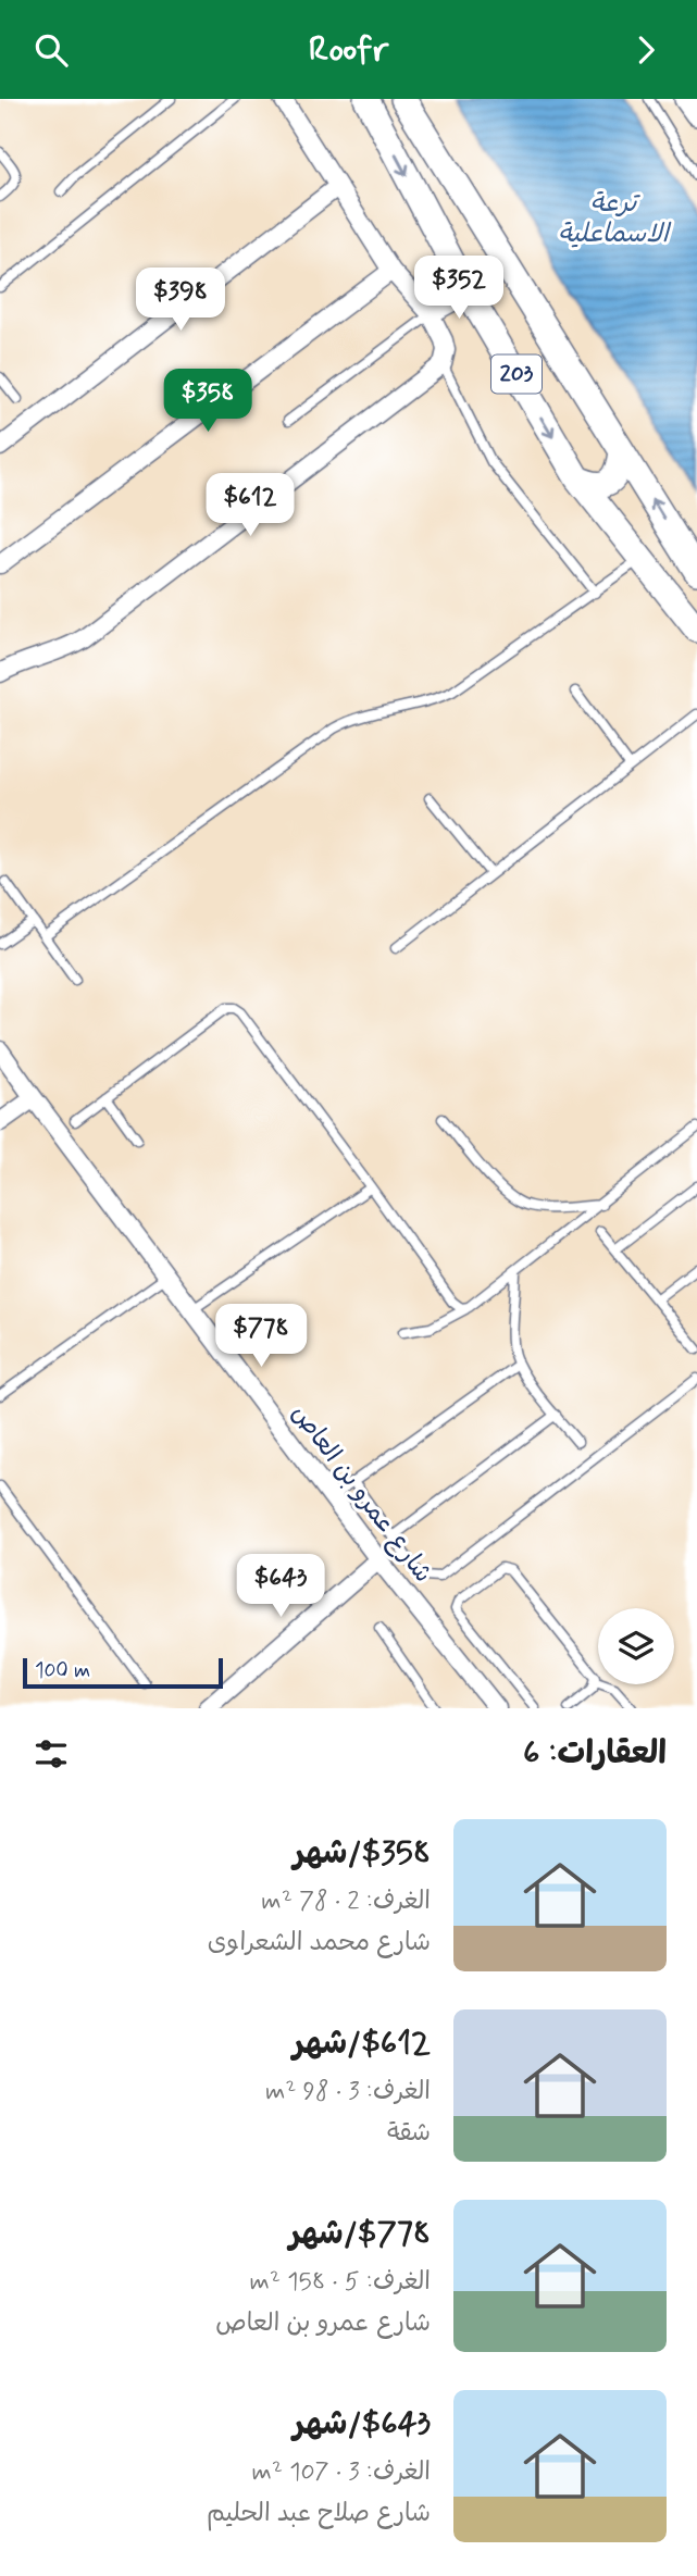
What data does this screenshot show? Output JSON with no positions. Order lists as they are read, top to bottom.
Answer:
{
  "streets": {
    "main road": ["203"],
    "street": ["شارع عمرو بن العاص"]
  },
  "water": ["ترعة الاسماعلية"],
  "scale_bar": "100 m",
  "page": {
    "header": "Roofr",
    "price": [
      "$352",
      "$398",
      "$358",
      "$612",
      "$778",
      "$643"
    ],
    "scale": "100 m",
    "heading": "العقارات: 6",
    "list": [
      {
        "name": "$358/شهر",
        "note": "الغرف: 2 · 78 m² · شارع محمد الشعراوى"
      },
      {
        "name": "$612/شهر",
        "note": "الغرف: 3 · 98 m² · شقة"
      },
      {
        "name": "$778/شهر",
        "note": "الغرف: 5 · 158 m² · شارع عمرو بن العاص"
      },
      {
        "name": "$643/شهر",
        "note": "الغرف: 3 · 107 m² · شارع صلاح عبد الحليم"
      }
    ]
  }
}
